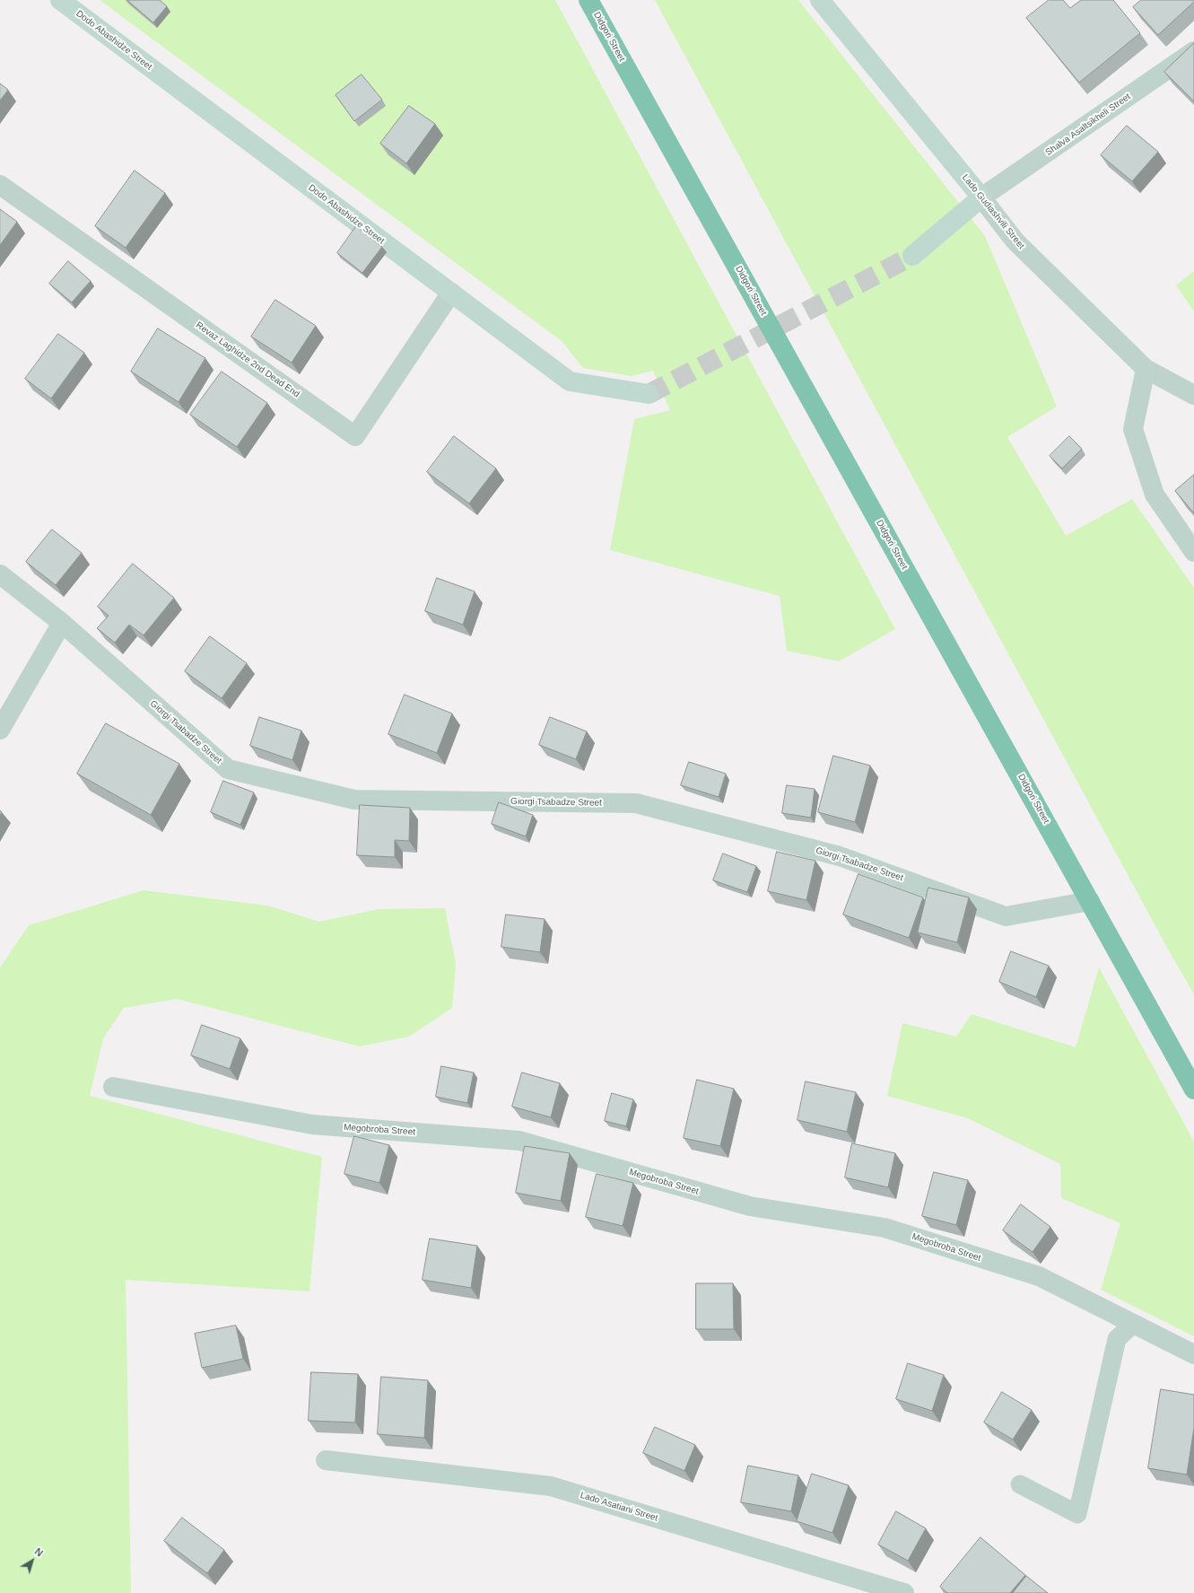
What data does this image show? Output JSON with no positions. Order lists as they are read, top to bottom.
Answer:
{
  "streets": {
    "highway": ["Didgori Street"],
    "street": [
      "Dodo Abashidze Street",
      "Shalva Asaltsikheli Street",
      "Lado Gudiashvili Street",
      "Revaz Laghidze 2nd Dead End",
      "Giorgi Tsabadze Street",
      "Megobroba Street",
      "Lado Asatiani Street"
    ]
  },
  "crossings": [
    ["Didgori Street", "Giorgi Tsabadze Street"],
    ["Dodo Abashidze Street", "Revaz Laghidze 2nd Dead End"],
    ["Shalva Asaltsikheli Street", "Lado Gudiashvili Street"]
  ],
  "north": "top right"
}
